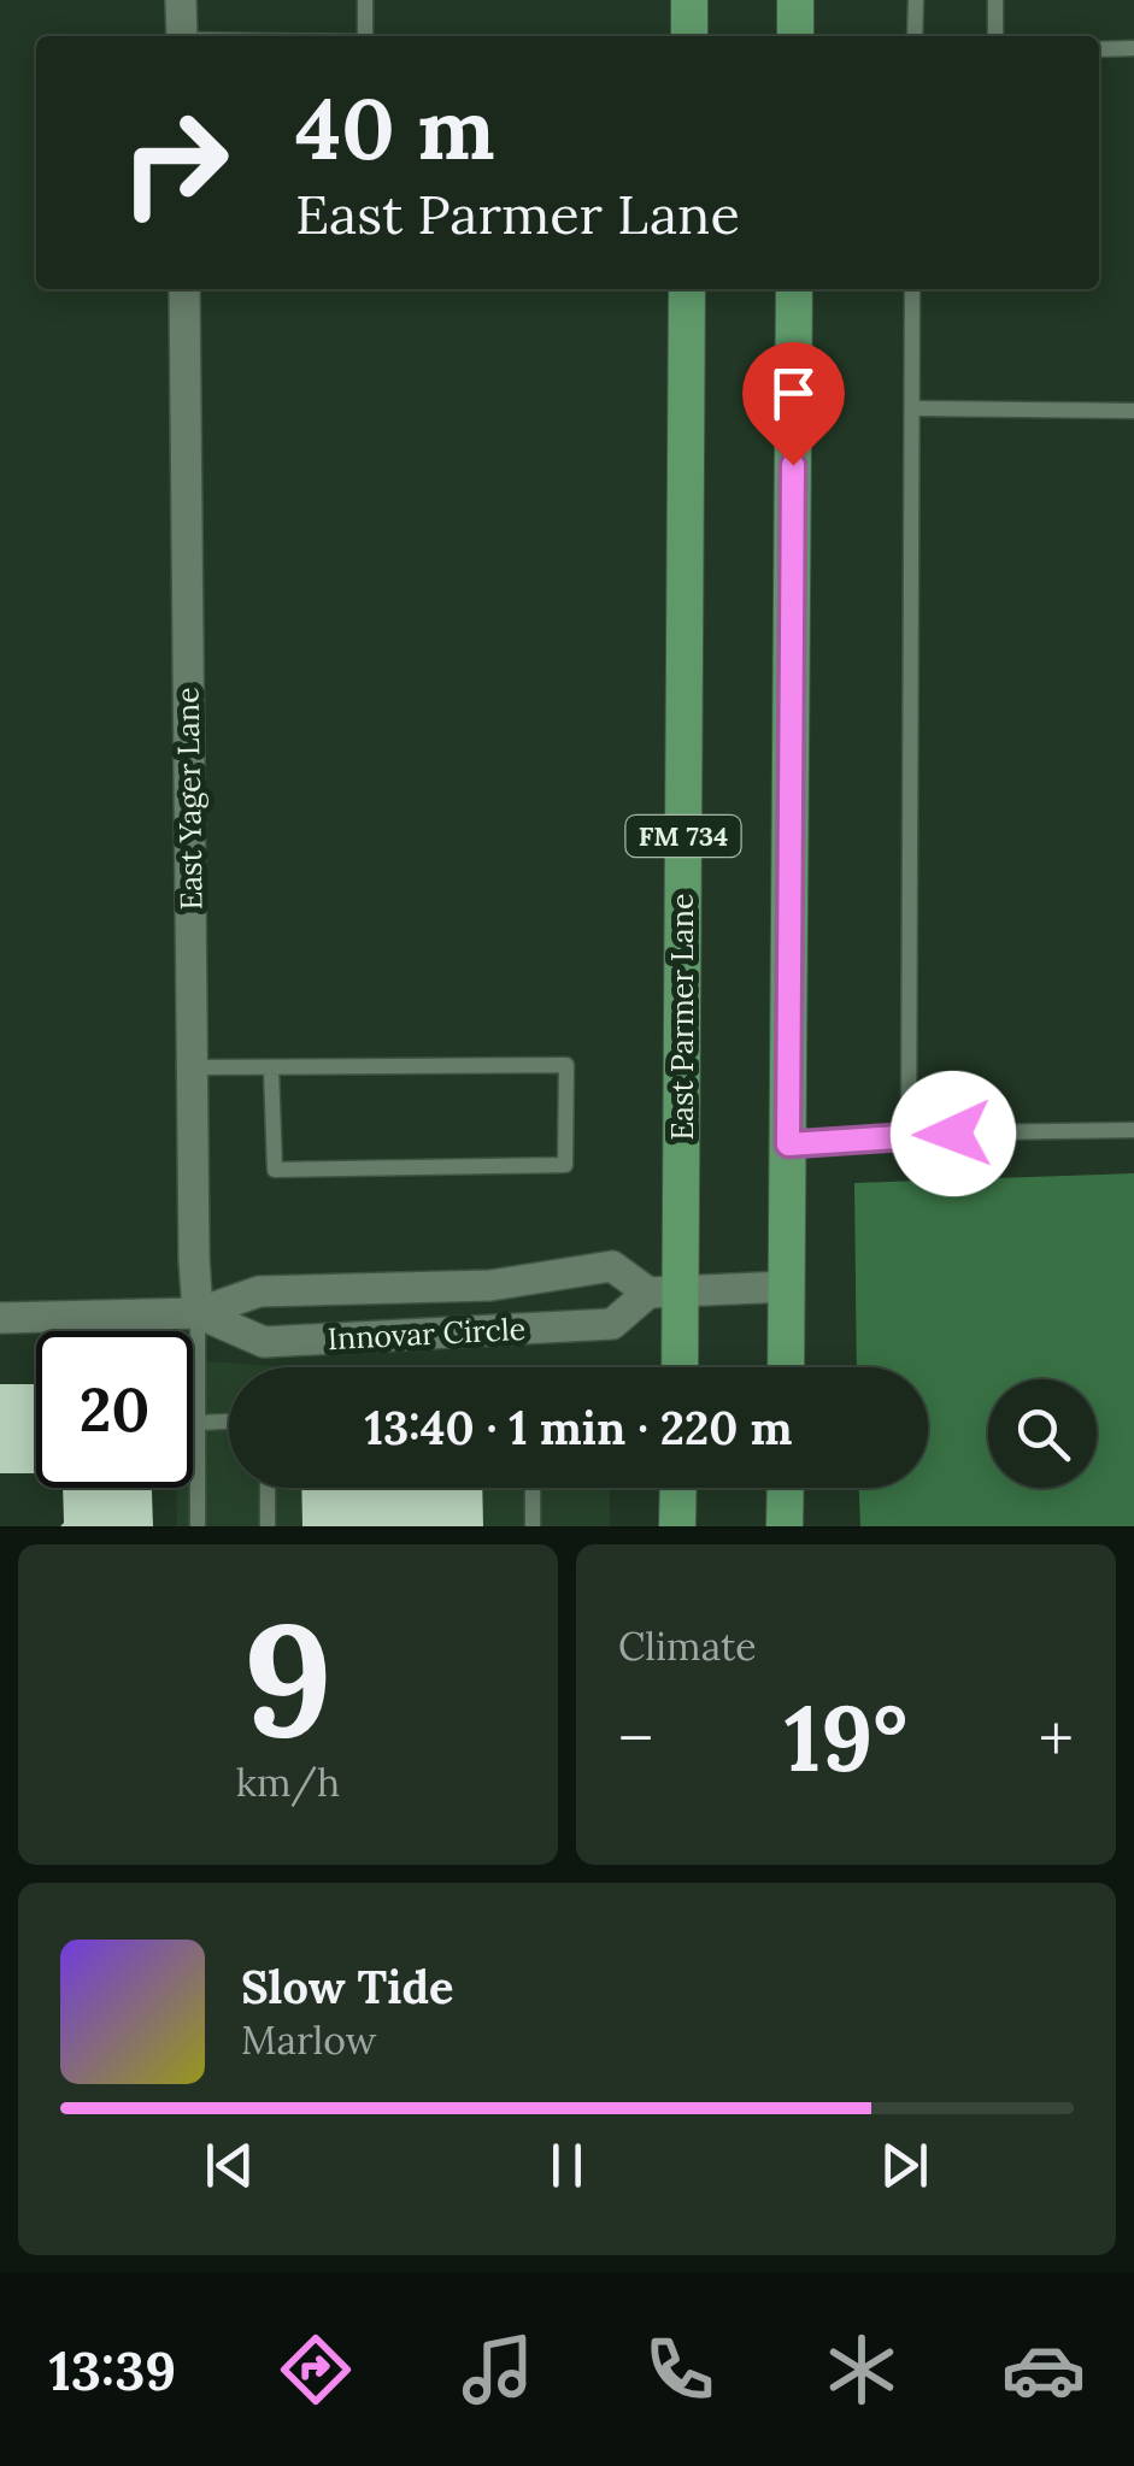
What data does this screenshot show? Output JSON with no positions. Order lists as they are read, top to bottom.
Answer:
{
  "streets": {
    "main road": ["FM 734", "East Parmer Lane"],
    "street": ["East Yager Lane", "Innovar Circle"]
  },
  "crossings": [
    ["East Yager Lane", "Innovar Circle"],
    ["East Parmer Lane", "Innovar Circle"]
  ],
  "page": {
    "turn": ["40 m", "East Parmer Lane"],
    "limit": "20",
    "trip": "13:40 · 1 min · 220 m",
    "tile": [
      ["9", "km/h"],
      "Climate"
    ],
    "heat": ["−", "19°", "+"],
    "song": ["Slow Tide", "Marlow"],
    "tabs": "13:39"
  }
}
